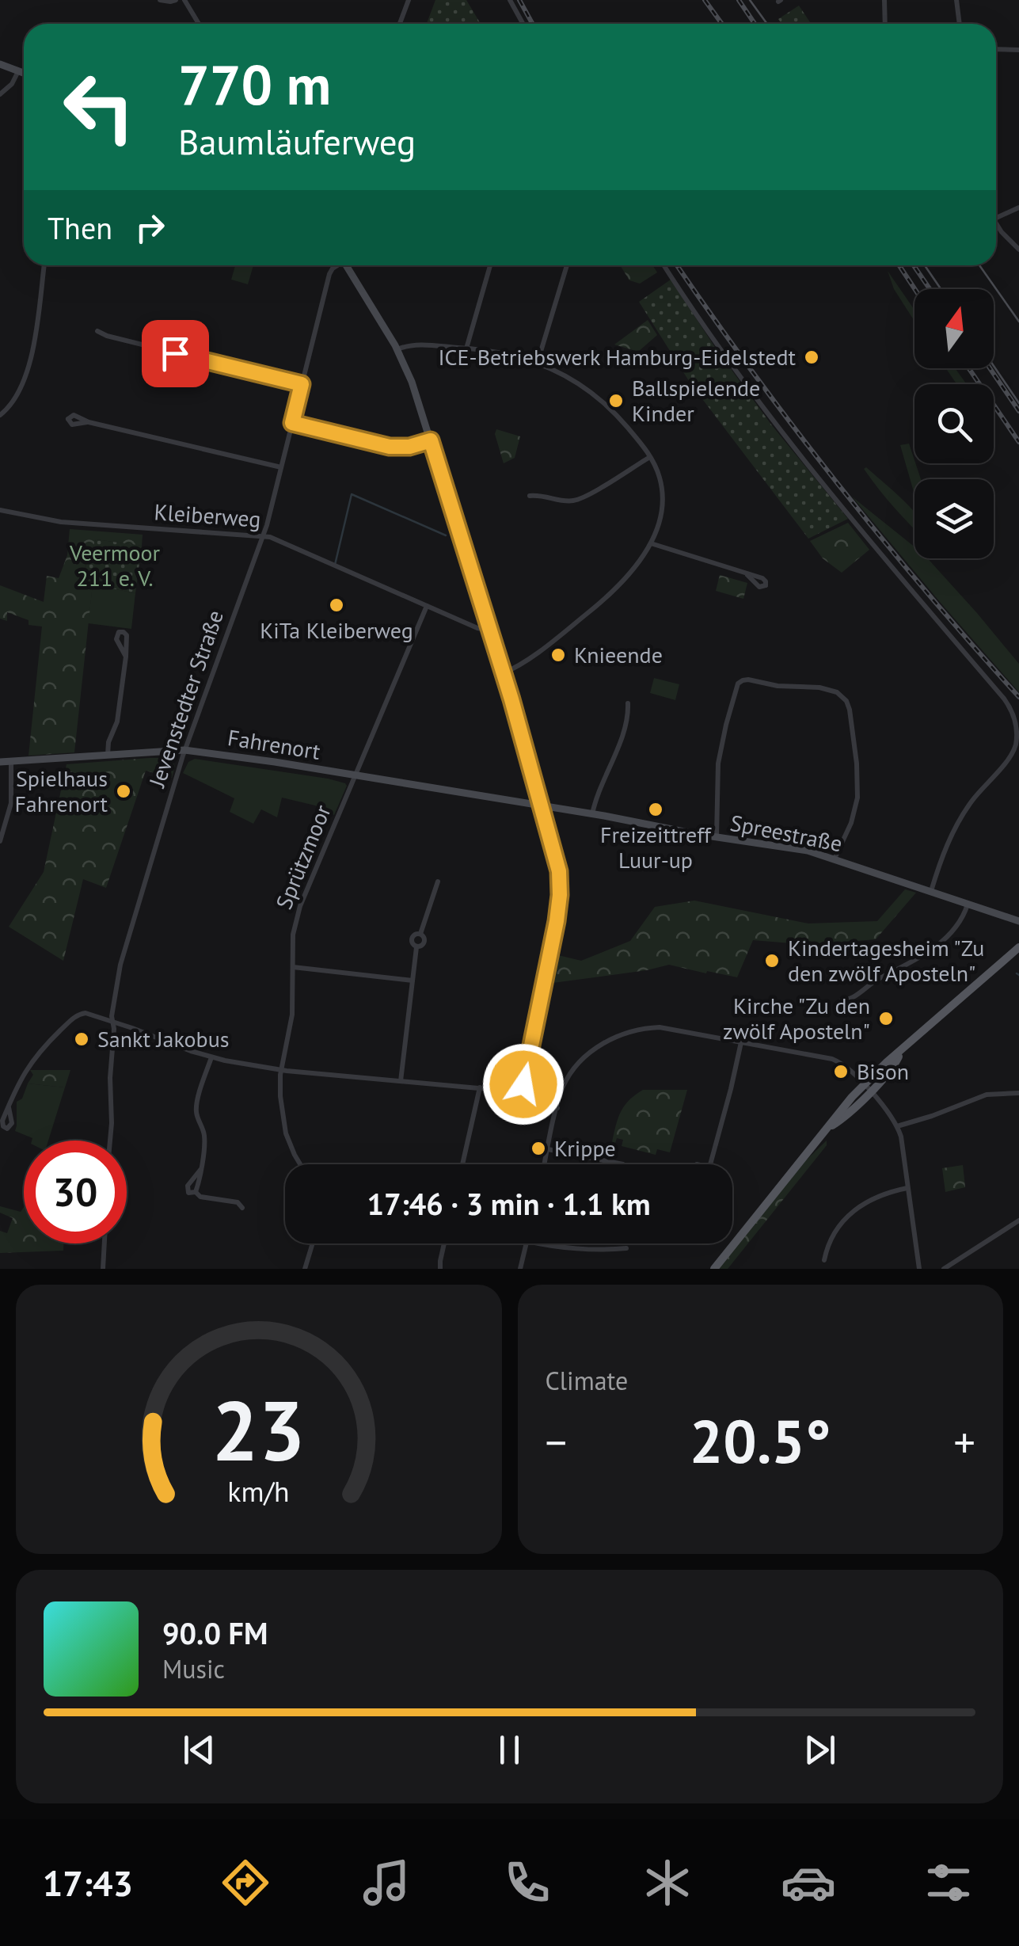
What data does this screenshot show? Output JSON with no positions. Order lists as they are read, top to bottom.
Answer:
{
  "streets": {
    "street": [
      "Kleiberweg",
      "Jevenstedter Straße",
      "Fahrenort",
      "Spreestraße",
      "Sprützmoor"
    ]
  },
  "crossings": [
    ["Kleiberweg", "Jevenstedter Straße"],
    ["Kleiberweg", "Sprützmoor"],
    ["Jevenstedter Straße", "Fahrenort"],
    ["Fahrenort", "Spreestraße"],
    ["Fahrenort", "Sprützmoor"]
  ],
  "parks": ["Veermoor 211 e. V."],
  "places": [
    "ICE-Betriebswerk Hamburg-Eidelstedt",
    "Ballspielende Kinder",
    "KiTa Kleiberweg",
    "Knieende",
    "Spielhaus Fahrenort",
    "Freizeittreff Luur-up",
    "Kindertagesheim \"Zu den zwölf Aposteln\"",
    "Kirche \"Zu den zwölf Aposteln\"",
    "Sankt Jakobus",
    "Bison",
    "Krippe"
  ],
  "north": "top",
  "page": {
    "turn": ["770 m", "Baumläuferweg"],
    "then": "Then",
    "limit": "30",
    "trip": "17:46 · 3 min · 1.1 km",
    "tile": "Climate",
    "heat": ["−", "20.5°", "+"],
    "song": ["90.0 FM", "Music"],
    "tabs": "17:43",
    "gauge": ["23", "km/h"]
  }
}
